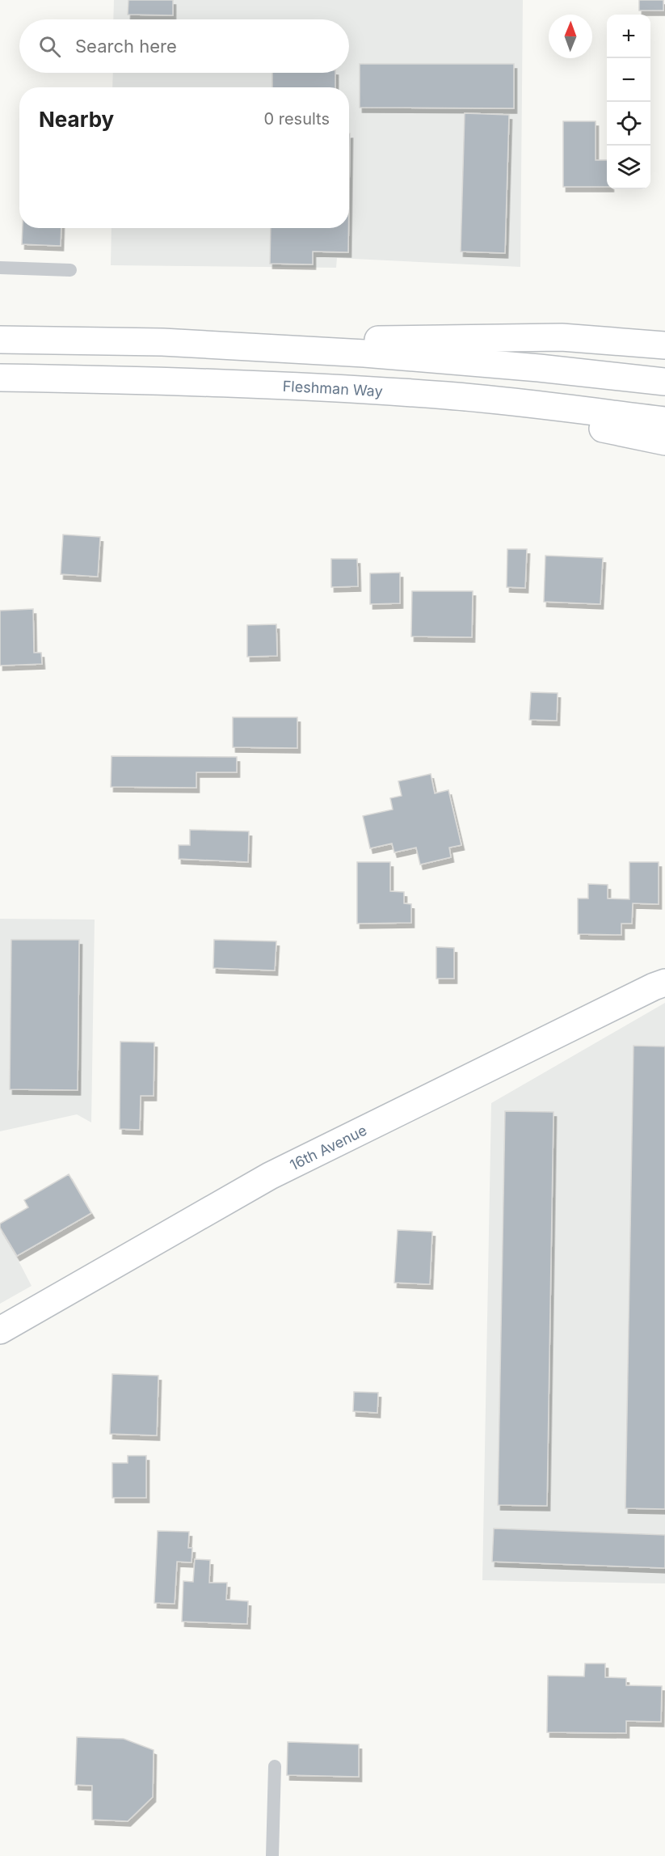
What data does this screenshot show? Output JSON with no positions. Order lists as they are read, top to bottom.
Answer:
{
  "streets": {
    "main road": ["Fleshman Way", "16th Avenue"]
  },
  "north": "top",
  "page": {
    "map_buttons": ["+", "−"],
    "search": "Search here",
    "heading": ["Nearby", "0 results"]
  }
}
